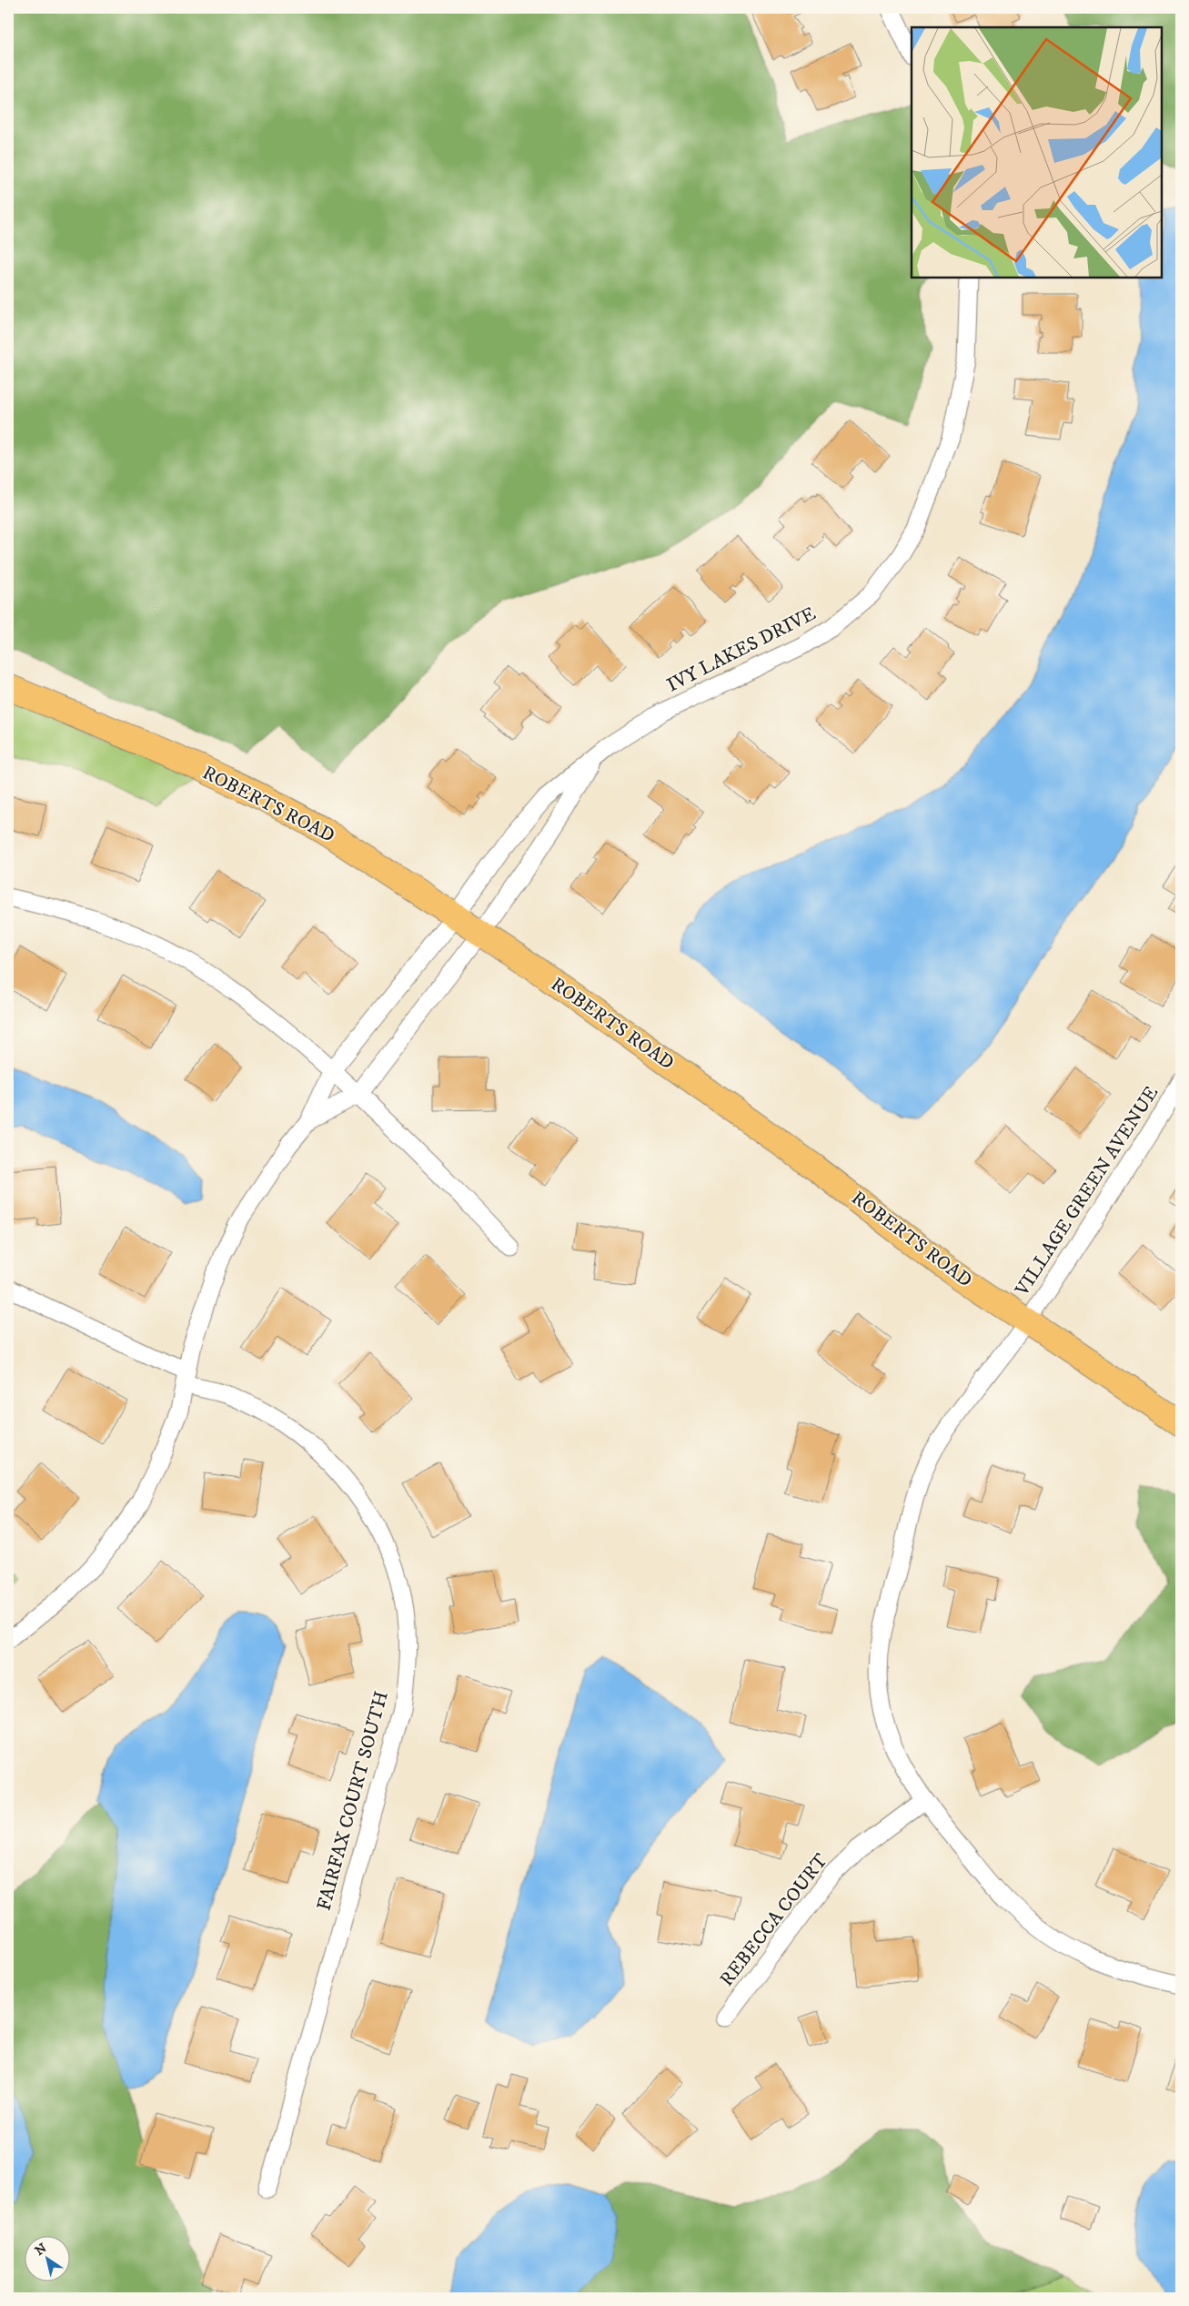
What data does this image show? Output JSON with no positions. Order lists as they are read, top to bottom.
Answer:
{
  "streets": {
    "main road": ["ROBERTS ROAD"],
    "street": [
      "IVY LAKES DRIVE",
      "VILLAGE GREEN AVENUE",
      "FAIRFAX COURT SOUTH",
      "REBECCA COURT"
    ]
  },
  "crossings": [
    ["IVY LAKES DRIVE", "ROBERTS ROAD"],
    ["ROBERTS ROAD", "VILLAGE GREEN AVENUE"],
    ["VILLAGE GREEN AVENUE", "REBECCA COURT"]
  ],
  "north": "top left"
}
